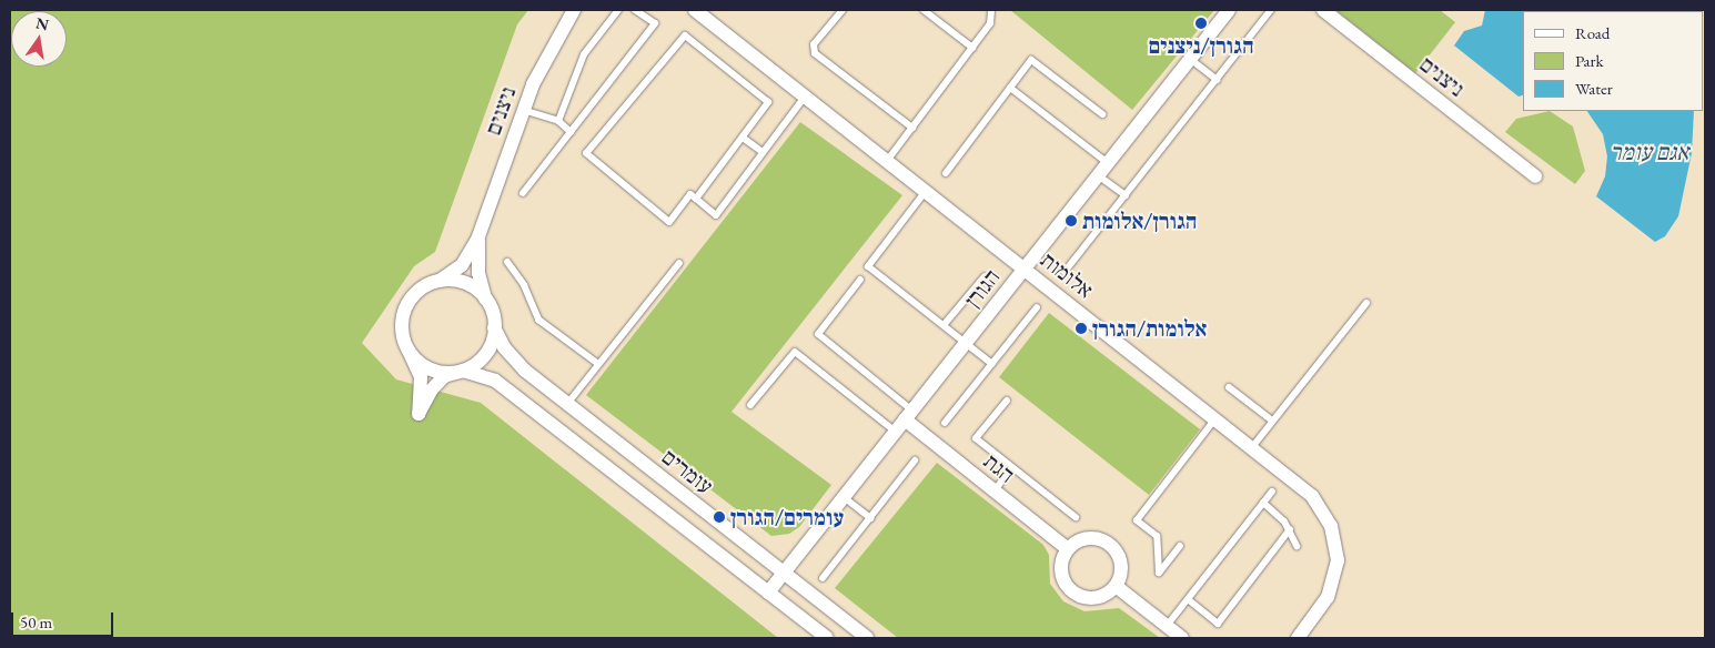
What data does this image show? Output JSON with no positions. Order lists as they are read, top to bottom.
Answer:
{
  "streets": {
    "street": [
      "ניצנים",
      "אלומות",
      "הגורן",
      "הגת",
      "עומרים"
    ]
  },
  "crossings": [
    ["ניצנים", "עומרים"],
    ["אלומות", "הגורן"],
    ["הגורן", "הגת"],
    ["הגורן", "עומרים"]
  ],
  "water": ["אגם עומר"],
  "places": [
    "הגורן/ניצנים",
    "הגורן/אלומות",
    "אלומות/הגורן",
    "עומרים/הגורן"
  ],
  "legend": ["Road", "Park", "Water"],
  "scale_bar": "50 m",
  "north": "top"
}
